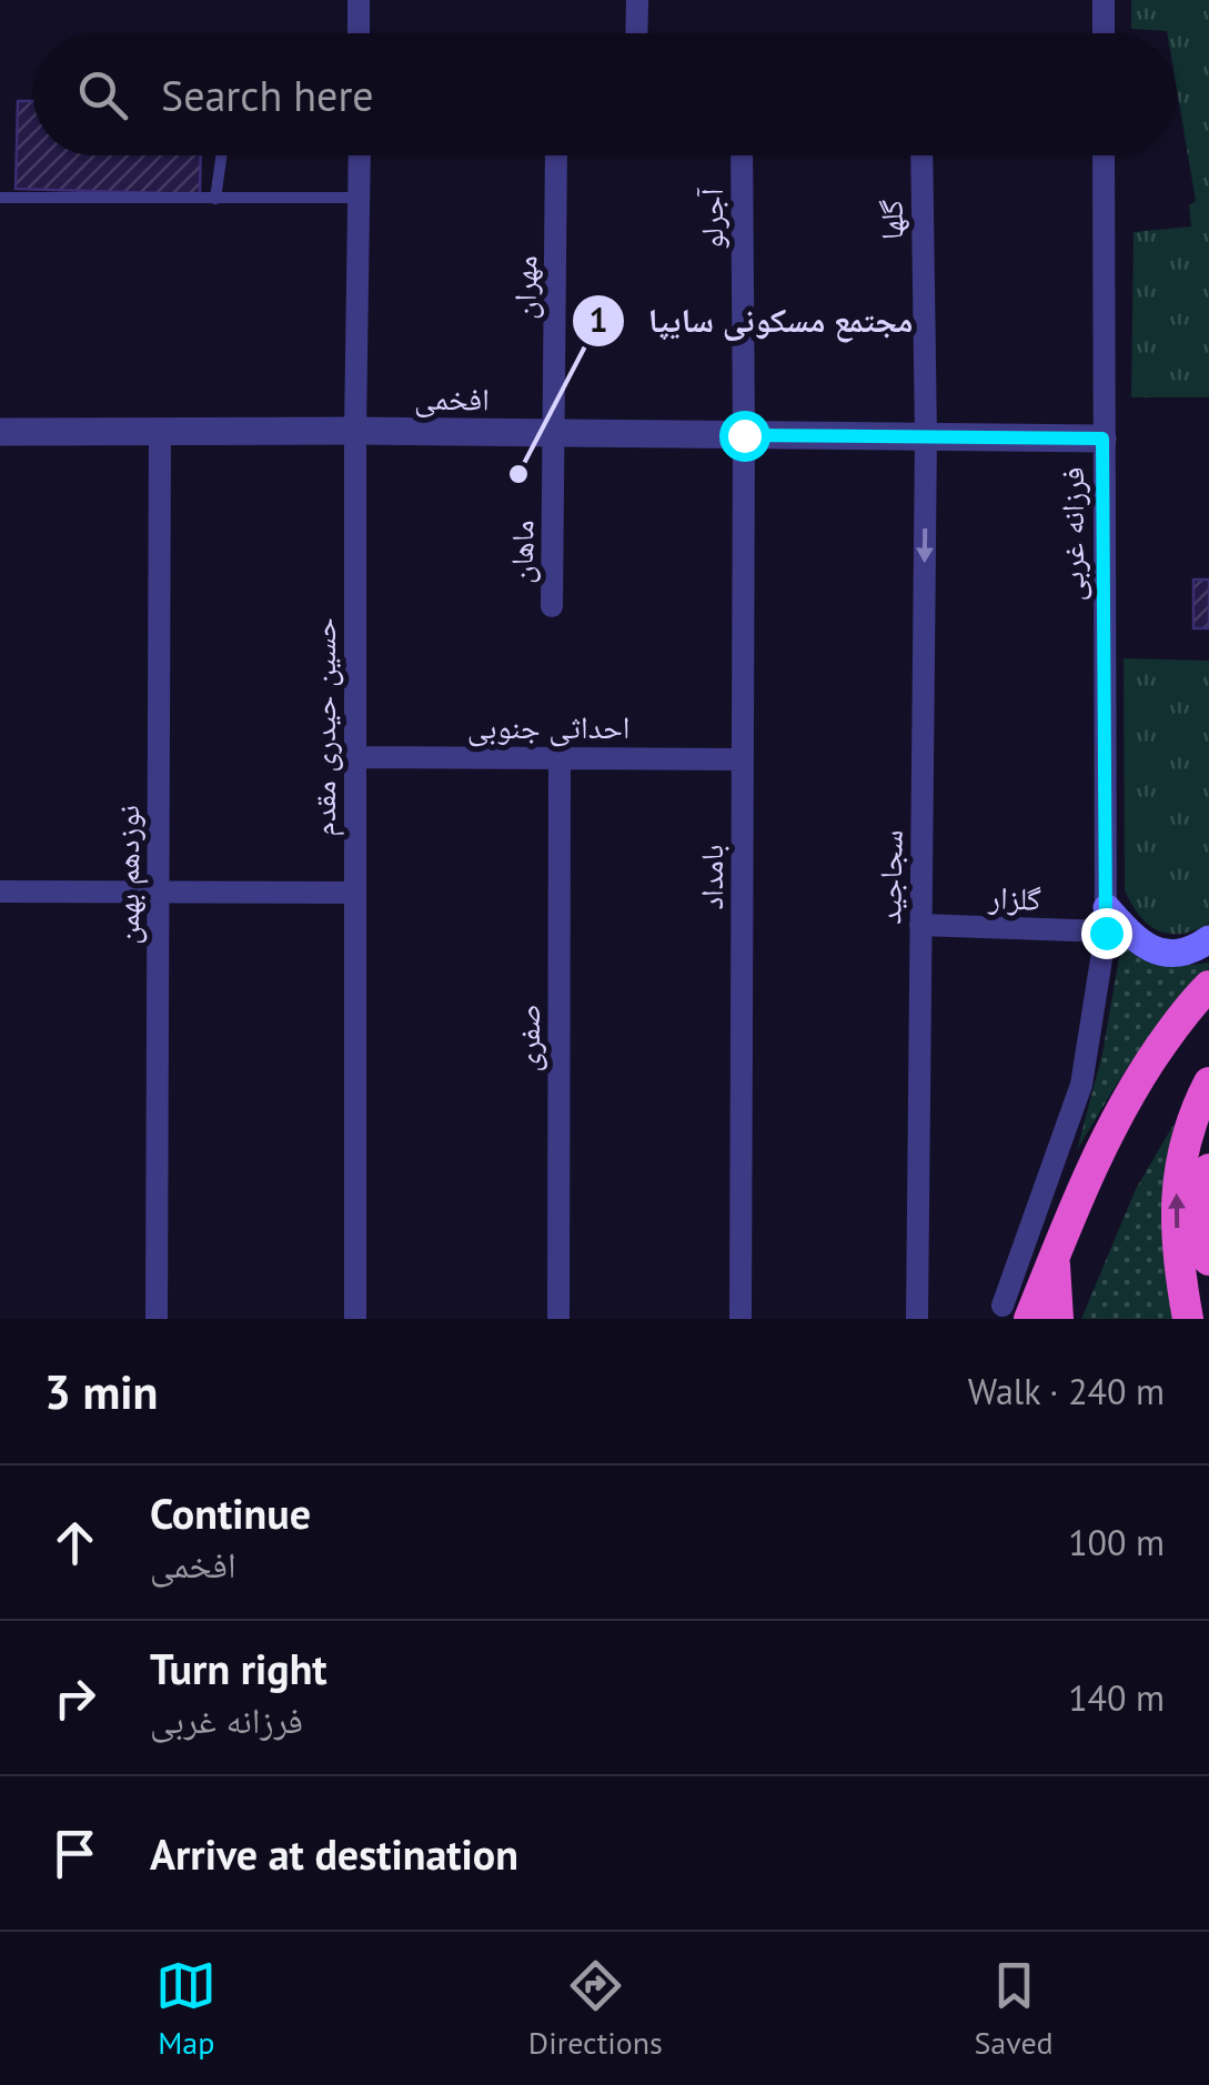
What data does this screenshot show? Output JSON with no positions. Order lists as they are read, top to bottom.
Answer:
{
  "streets": {
    "street": [
      "آجرلو",
      "گلها",
      "مهران",
      "افخمی",
      "فرزانه غربی",
      "ماهان",
      "حسین حیدری مقدم",
      "احداثی جنوبی",
      "نوزدهم بهمن",
      "بامداد",
      "سجاجید",
      "گلزار",
      "صفری"
    ]
  },
  "crossings": [
    ["آجرلو", "افخمی"],
    ["آجرلو", "بامداد"],
    ["گلها", "افخمی"],
    ["گلها", "سجاجید"],
    ["مهران", "افخمی"],
    ["مهران", "ماهان"],
    ["افخمی", "فرزانه غربی"],
    ["افخمی", "ماهان"],
    ["افخمی", "حسین حیدری مقدم"],
    ["افخمی", "نوزدهم بهمن"],
    ["افخمی", "بامداد"],
    ["افخمی", "سجاجید"],
    ["فرزانه غربی", "گلزار"],
    ["حسین حیدری مقدم", "احداثی جنوبی"],
    ["احداثی جنوبی", "بامداد"],
    ["احداثی جنوبی", "صفری"],
    ["سجاجید", "گلزار"]
  ],
  "one_way": ["سجاجید"],
  "places": ["مجتمع مسکونی سایپا"],
  "page": {
    "search": "Search here",
    "heading": ["3 min", "Walk · 240 m"],
    "list": [
      ["Continue", "افخمی", "100 m"],
      ["Turn right", "فرزانه غربی", "140 m"],
      "Arrive at destination"
    ],
    "nav": ["Map", "Directions", "Saved"]
  }
}
